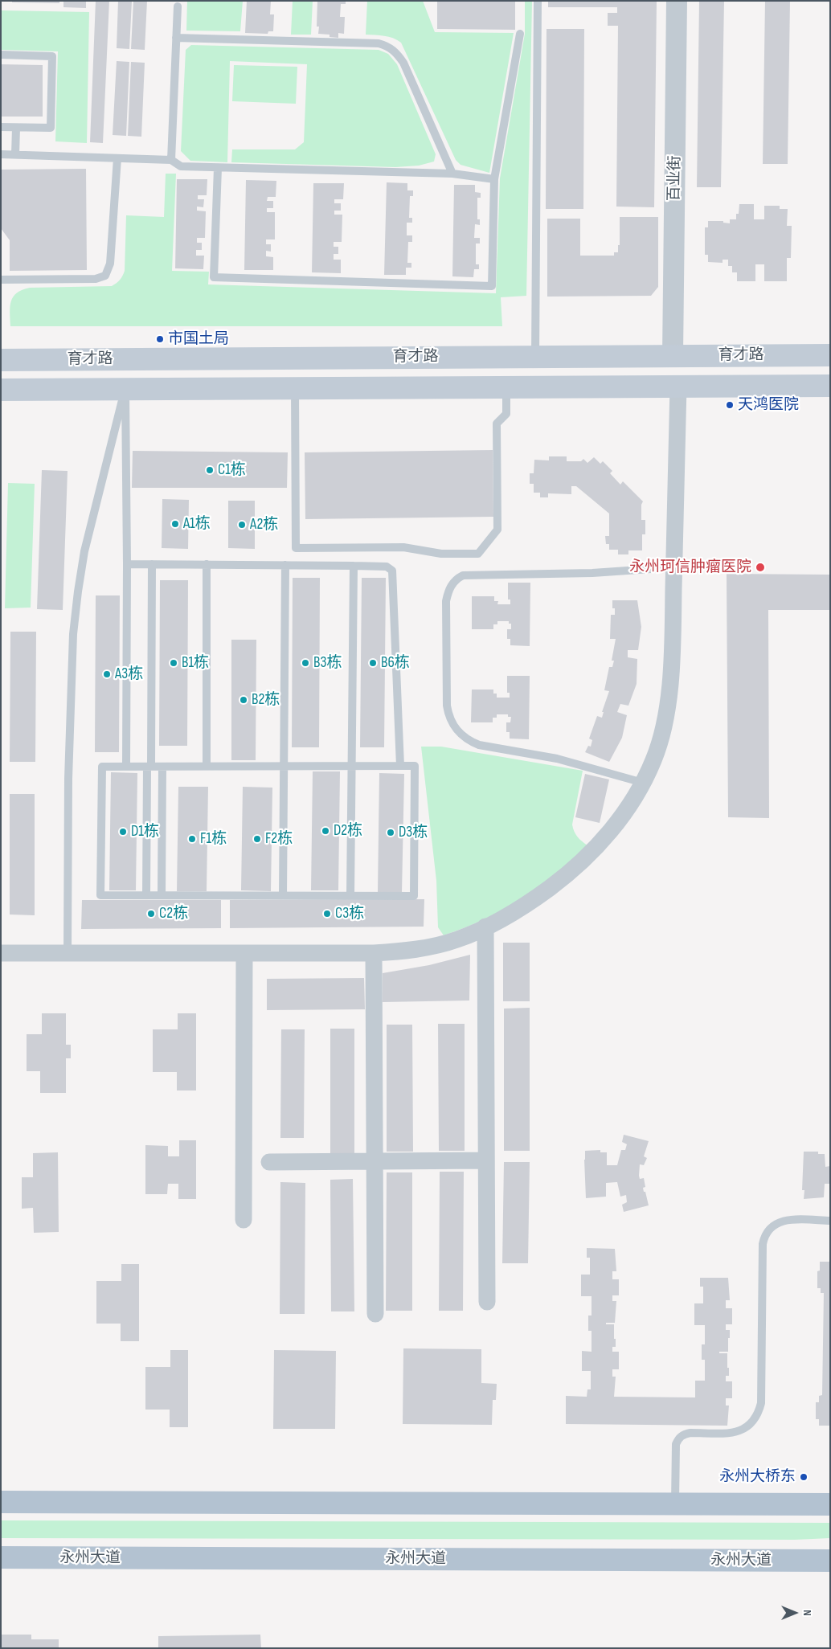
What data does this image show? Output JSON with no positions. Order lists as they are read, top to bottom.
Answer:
{
  "streets": {
    "main road": ["育才路", "永州大道"],
    "street": ["百业街"]
  },
  "crossings": [
    ["百业街", "育才路"]
  ],
  "places": [
    "市国土局",
    "天鸿医院",
    "C1栋",
    "A1栋",
    "A2栋",
    "永州珂信肿瘤医院",
    "B1栋",
    "B3栋",
    "B6栋",
    "A3栋",
    "B2栋",
    "D2栋",
    "D1栋",
    "D3栋",
    "F1栋",
    "F2栋",
    "C2栋",
    "C3栋",
    "永州大桥东"
  ],
  "north": "right"
}
